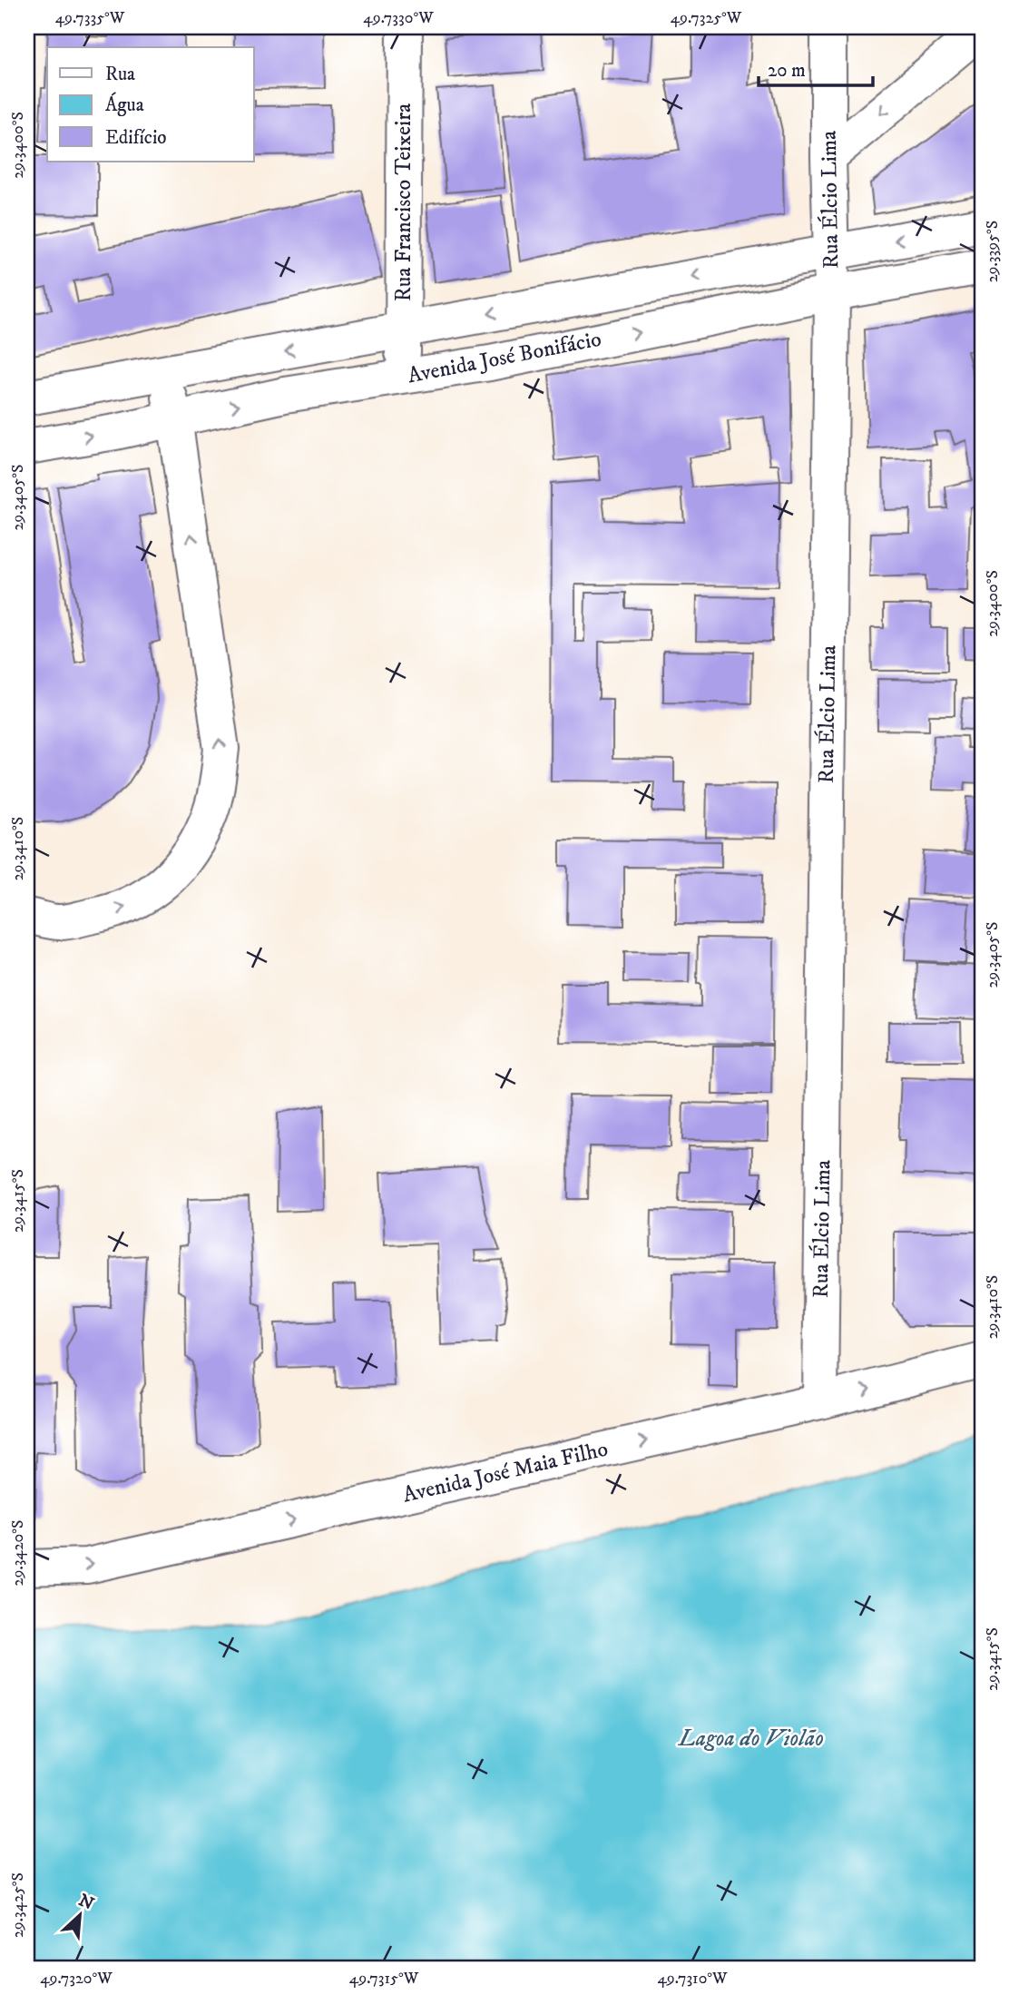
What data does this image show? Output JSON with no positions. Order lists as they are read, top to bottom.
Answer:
{
  "streets": {
    "street": [
      "Rua Élcio Lima",
      "Rua Francisco Teixeira",
      "Avenida José Bonifácio",
      "Avenida José Maia Filho"
    ]
  },
  "crossings": [
    ["Rua Élcio Lima", "Avenida José Bonifácio"],
    ["Rua Élcio Lima", "Avenida José Maia Filho"],
    ["Rua Francisco Teixeira", "Avenida José Bonifácio"]
  ],
  "one_way": ["Avenida José Maia Filho"],
  "water": ["Lagoa do Violão"],
  "legend": ["Rua", "Água", "Edifício"],
  "scale_bar": "20 m",
  "north": "top right",
  "coordinates": [
    "49.7335°W",
    "49.7330°W",
    "49.7325°W",
    "29.3400°S",
    "29.3395°S",
    "29.3405°S",
    "29.3410°S",
    "29.3415°S",
    "29.3420°S",
    "29.3425°S",
    "49.7320°W",
    "49.7315°W",
    "49.7310°W"
  ]
}
